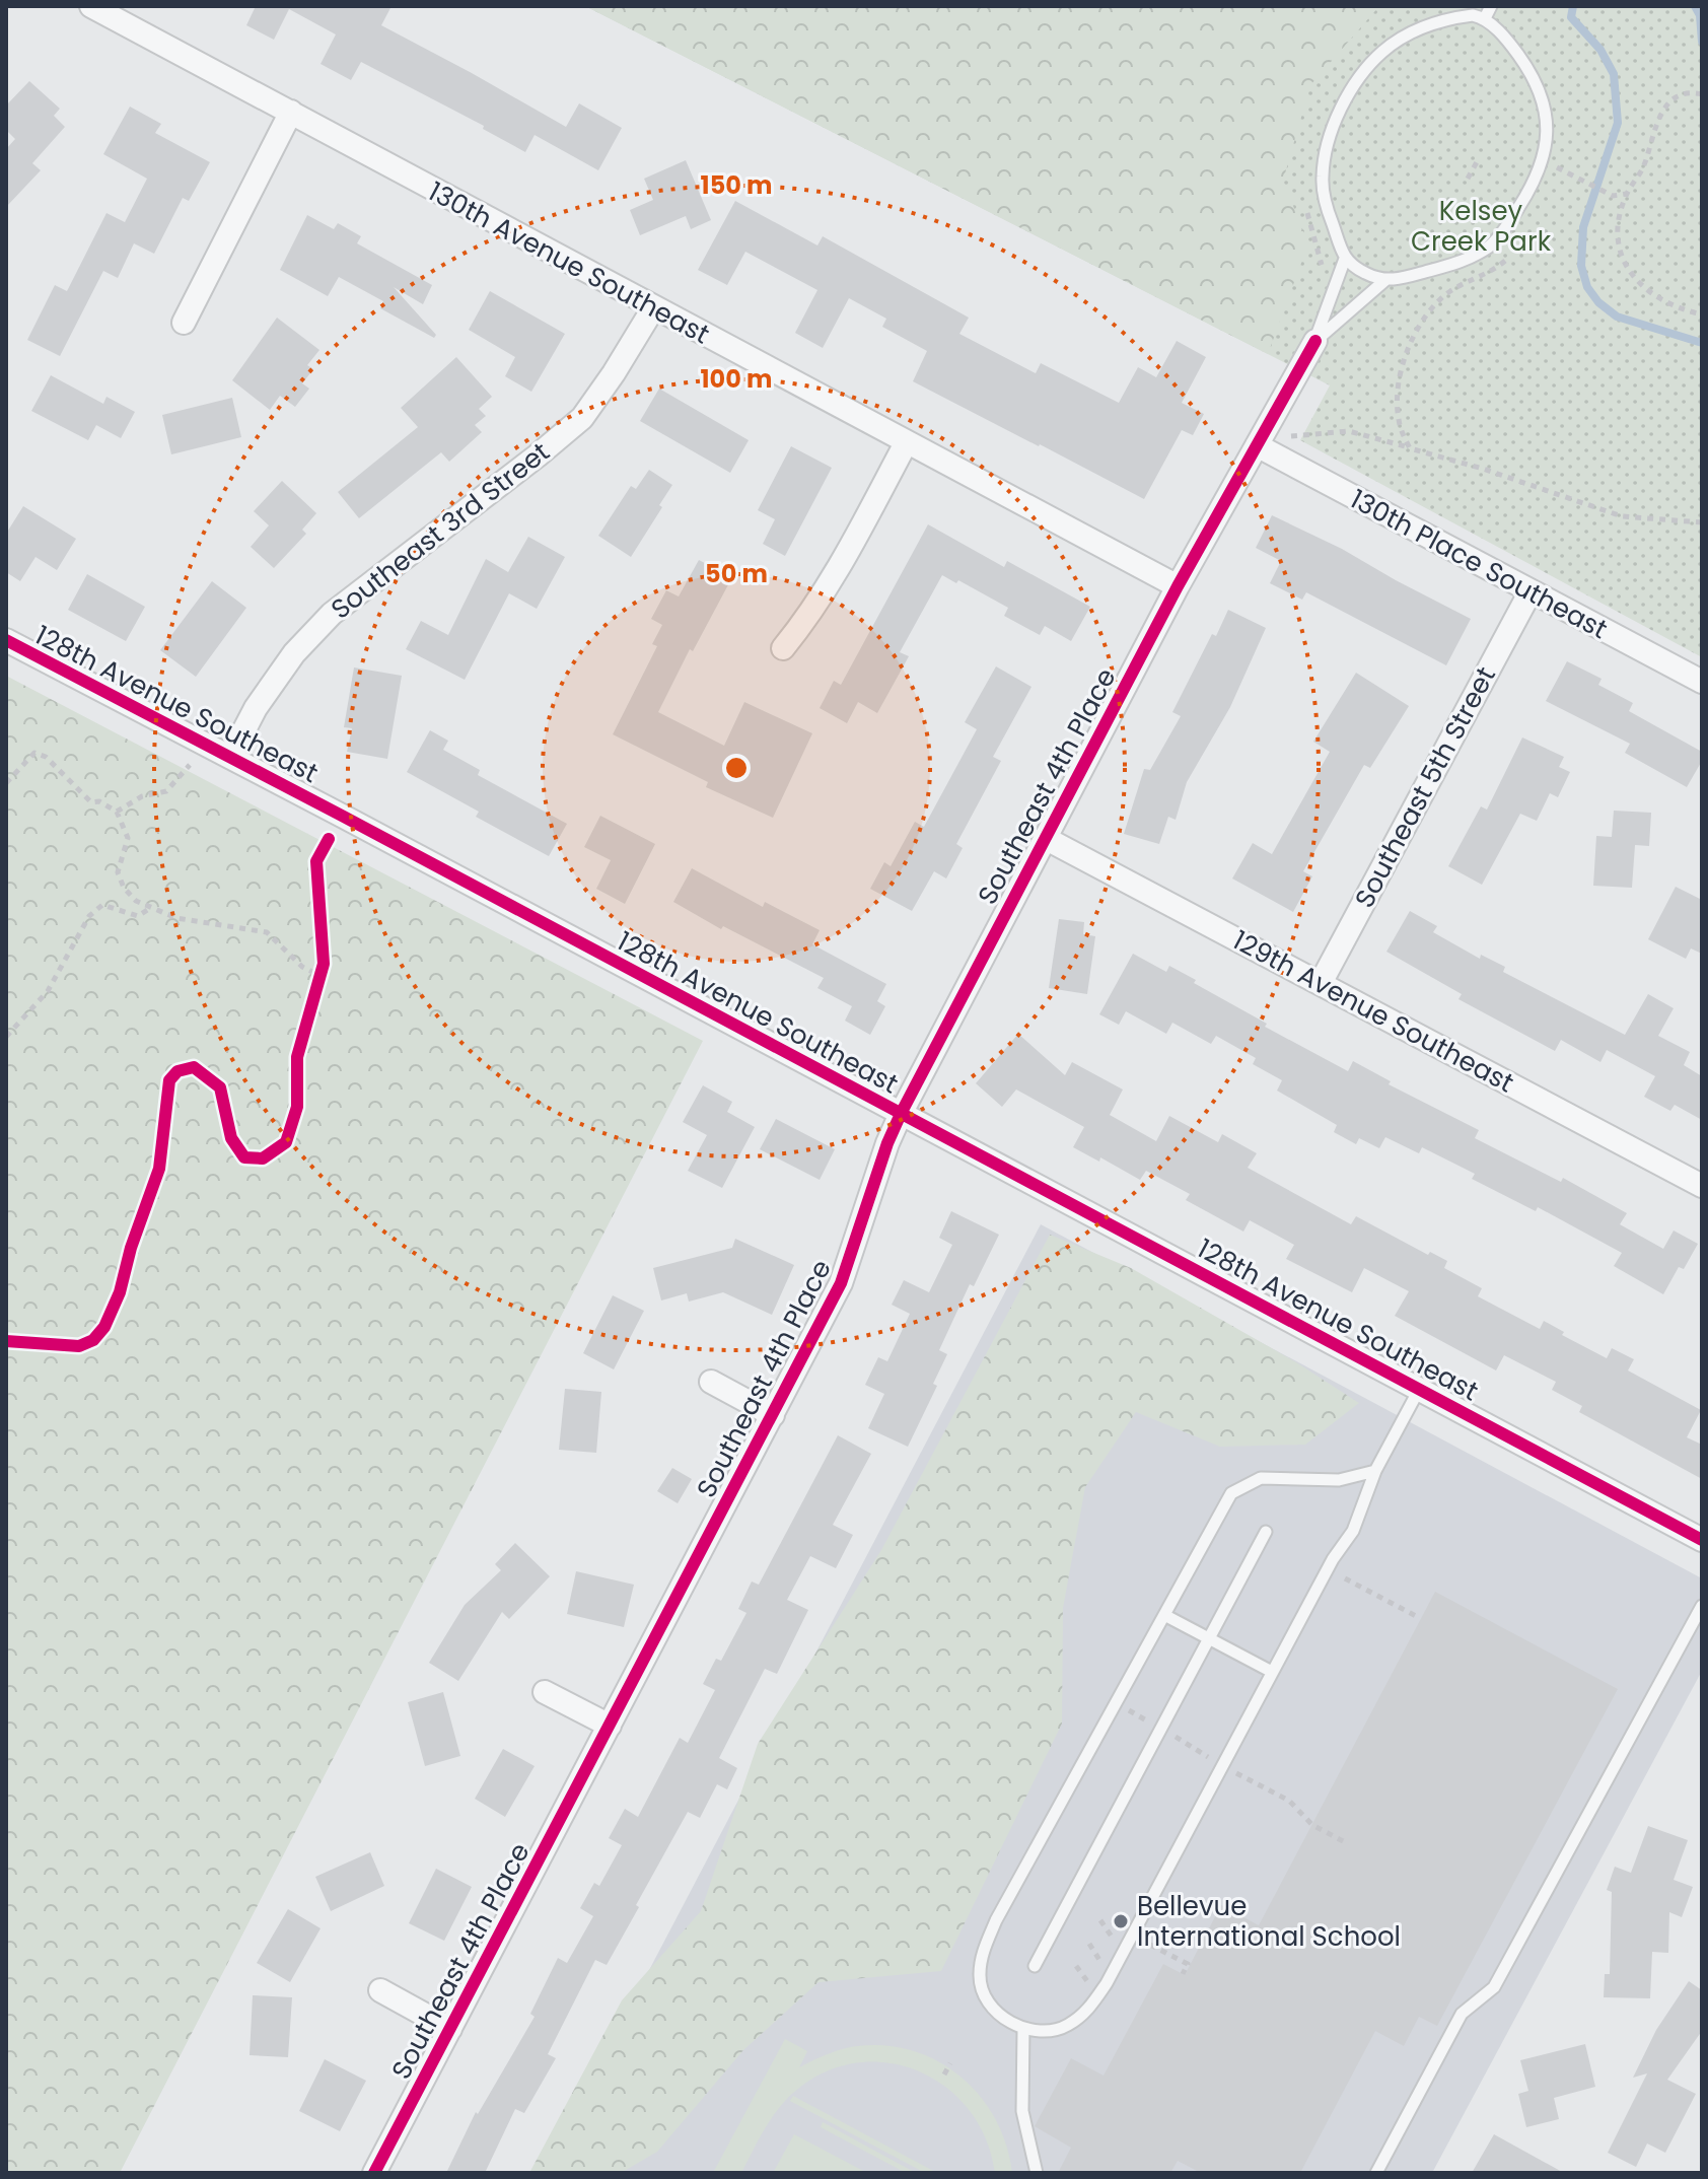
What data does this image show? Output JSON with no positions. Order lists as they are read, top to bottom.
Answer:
{
  "streets": {
    "street": [
      "130th Avenue Southeast",
      "Southeast 3rd Street",
      "130th Place Southeast",
      "128th Avenue Southeast",
      "Southeast 4th Place",
      "Southeast 5th Street",
      "129th Avenue Southeast"
    ]
  },
  "crossings": [
    ["130th Avenue Southeast", "Southeast 3rd Street"],
    ["130th Avenue Southeast", "Southeast 4th Place"],
    ["Southeast 3rd Street", "128th Avenue Southeast"],
    ["130th Place Southeast", "Southeast 4th Place"],
    ["130th Place Southeast", "Southeast 5th Street"],
    ["128th Avenue Southeast", "Southeast 4th Place"],
    ["Southeast 4th Place", "129th Avenue Southeast"],
    ["Southeast 5th Street", "129th Avenue Southeast"]
  ],
  "parks": ["Kelsey Creek Park"],
  "places": ["Bellevue International School"],
  "rings": ["150 m", "100 m", "50 m"]
}
